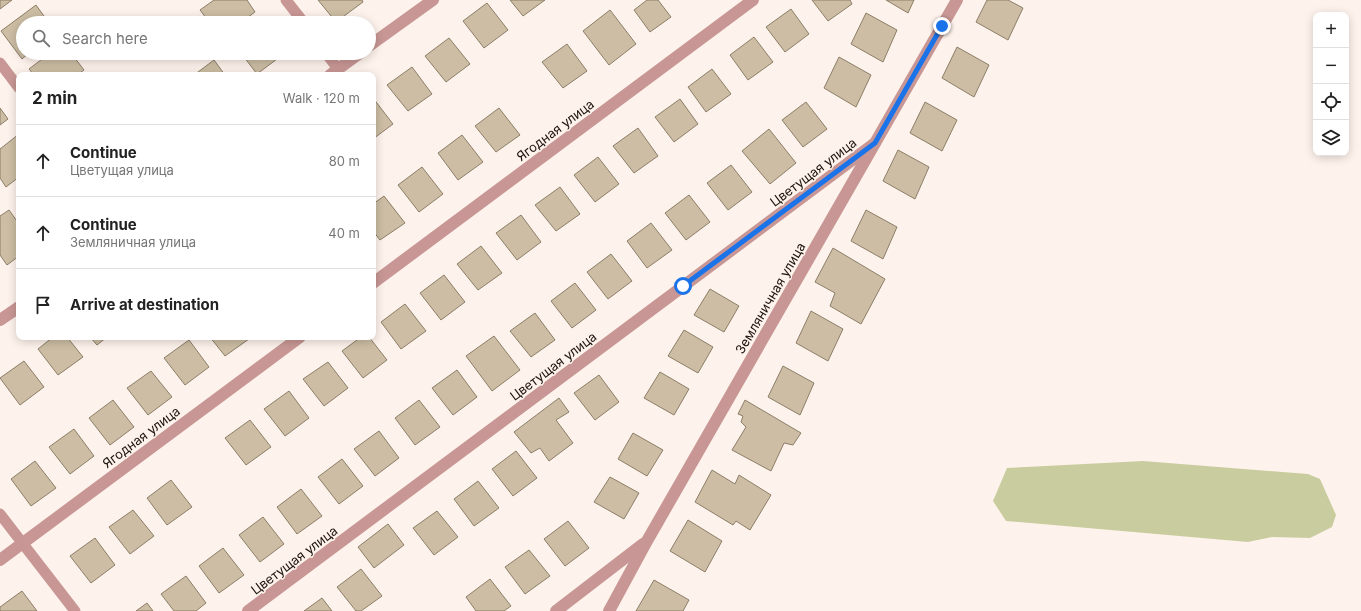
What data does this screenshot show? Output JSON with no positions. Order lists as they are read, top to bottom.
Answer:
{
  "streets": {
    "street": ["Ягодная улица", "Цветущая улица", "Земляничная улица"]
  },
  "crossings": [
    ["Цветущая улица", "Земляничная улица"]
  ],
  "page": {
    "map_buttons": ["+", "−"],
    "search": "Search here",
    "heading": ["2 min", "Walk · 120 m"],
    "list": [
      ["Continue", "Цветущая улица", "80 m"],
      ["Continue", "Земляничная улица", "40 m"],
      "Arrive at destination"
    ]
  }
}
